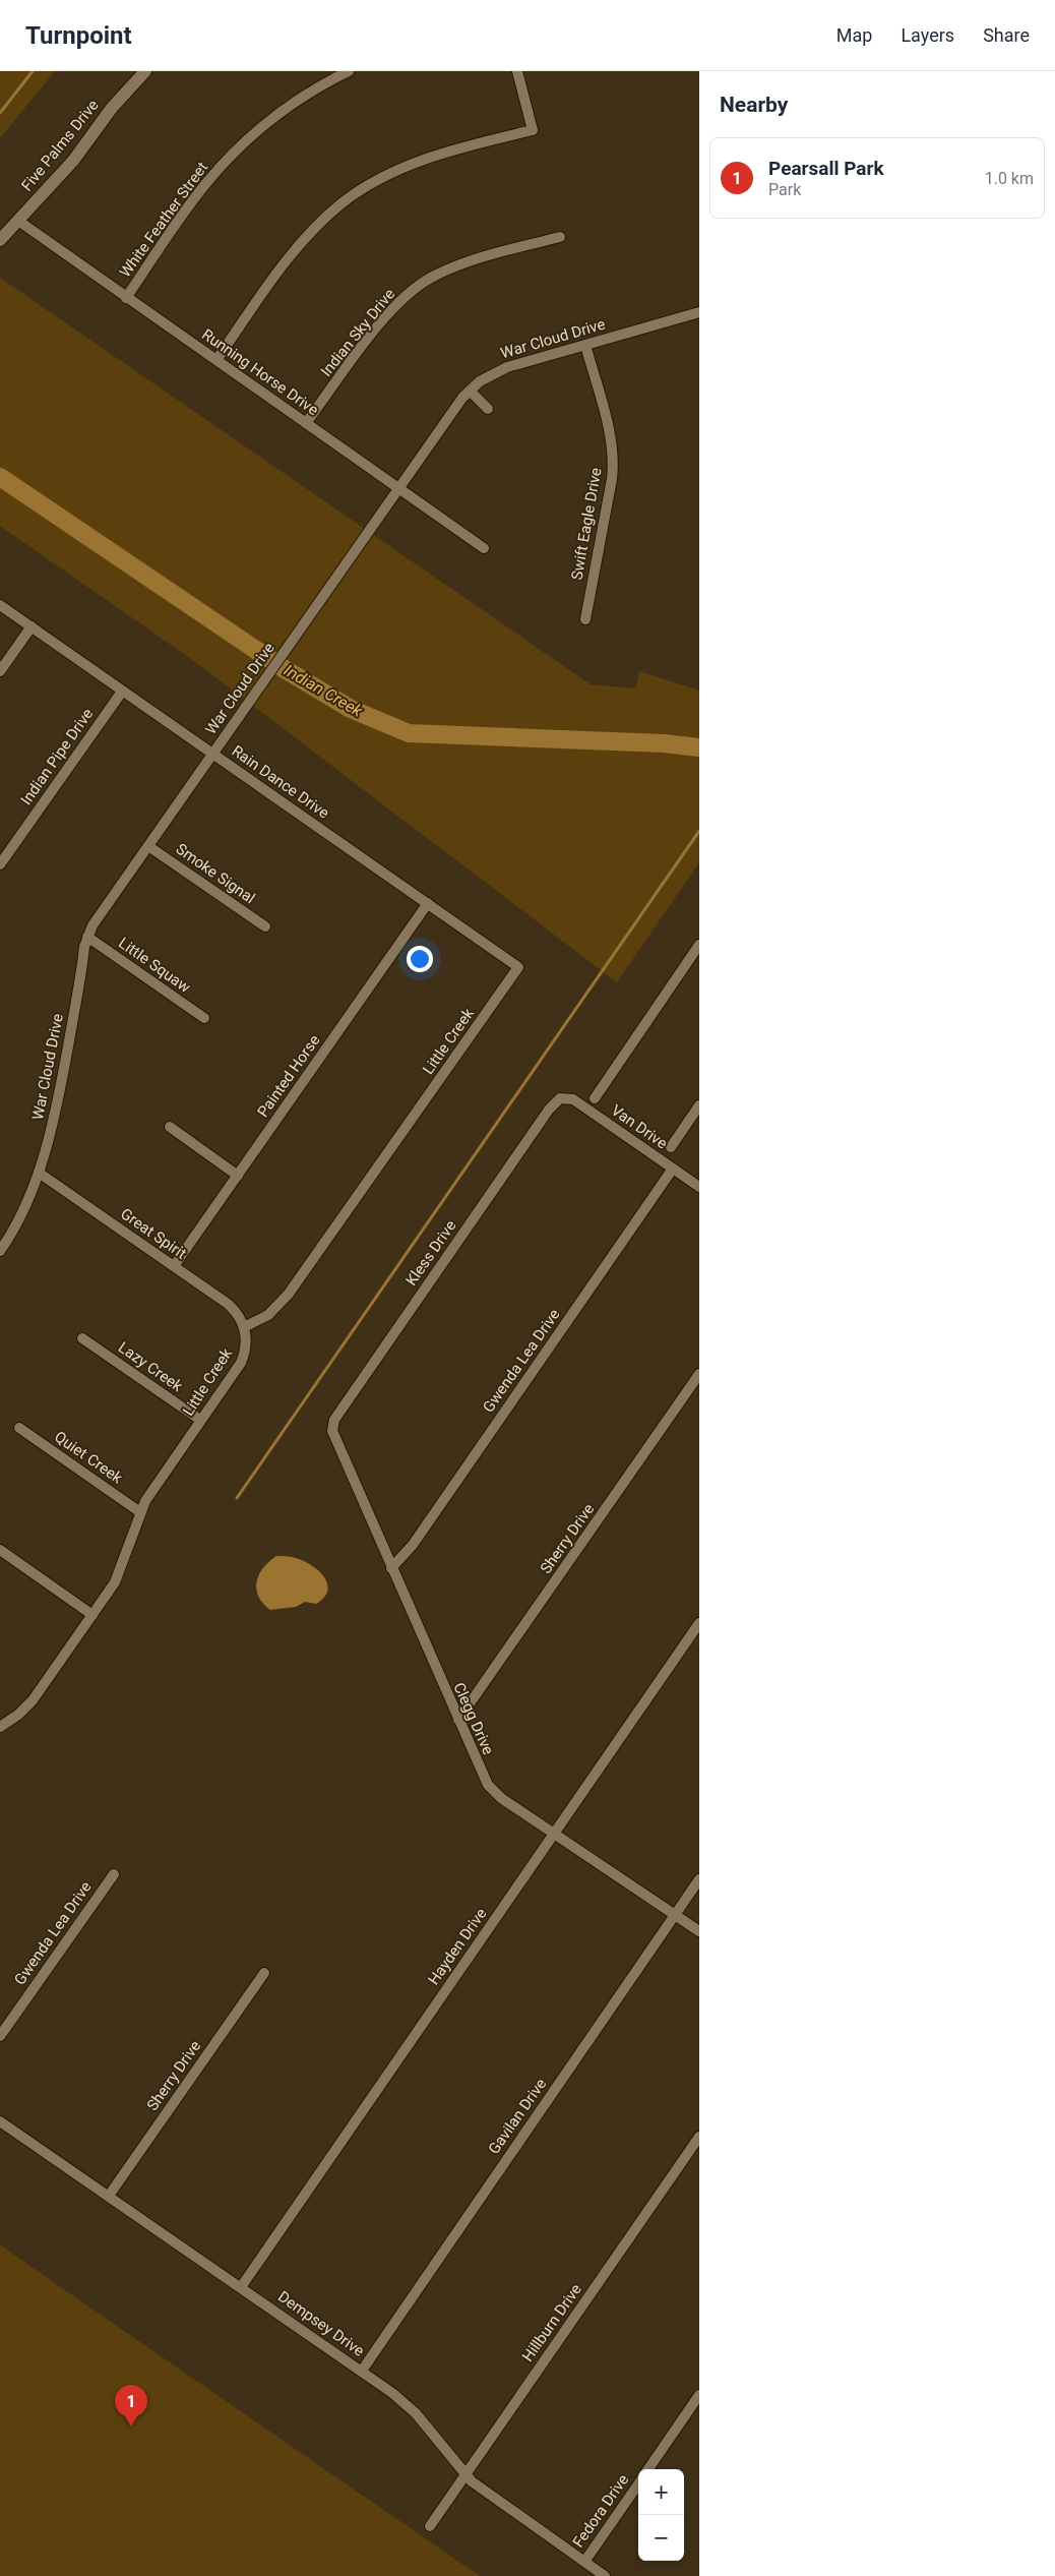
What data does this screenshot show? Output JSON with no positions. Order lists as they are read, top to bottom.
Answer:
{
  "streets": {
    "street": [
      "Five Palms Drive",
      "White Feather Street",
      "Indian Sky Drive",
      "War Cloud Drive",
      "Running Horse Drive",
      "Swift Eagle Drive",
      "Indian Pipe Drive",
      "Rain Dance Drive",
      "Smoke Signal",
      "Little Squaw",
      "Little Creek",
      "Painted Horse",
      "Van Drive",
      "Great Spirit",
      "Kless Drive",
      "Gwenda Lea Drive",
      "Lazy Creek",
      "Quiet Creek",
      "Sherry Drive",
      "Clegg Drive",
      "Hayden Drive",
      "Gavilan Drive",
      "Hillburn Drive",
      "Dempsey Drive",
      "Fedora Drive"
    ]
  },
  "crossings": [
    ["Five Palms Drive", "Running Horse Drive"],
    ["White Feather Street", "Running Horse Drive"],
    ["Indian Sky Drive", "Running Horse Drive"],
    ["War Cloud Drive", "Running Horse Drive"],
    ["War Cloud Drive", "Swift Eagle Drive"],
    ["War Cloud Drive", "Rain Dance Drive"],
    ["War Cloud Drive", "Smoke Signal"],
    ["War Cloud Drive", "Little Squaw"],
    ["War Cloud Drive", "Great Spirit"],
    ["Indian Pipe Drive", "Rain Dance Drive"],
    ["Rain Dance Drive", "Little Creek"],
    ["Rain Dance Drive", "Painted Horse"],
    ["Little Creek", "Great Spirit"],
    ["Little Creek", "Lazy Creek"],
    ["Little Creek", "Quiet Creek"],
    ["Painted Horse", "Great Spirit"],
    ["Van Drive", "Kless Drive"],
    ["Van Drive", "Gwenda Lea Drive"],
    ["Kless Drive", "Clegg Drive"],
    ["Gwenda Lea Drive", "Clegg Drive"],
    ["Sherry Drive", "Clegg Drive"],
    ["Sherry Drive", "Dempsey Drive"],
    ["Clegg Drive", "Hayden Drive"],
    ["Clegg Drive", "Gavilan Drive"],
    ["Hayden Drive", "Dempsey Drive"],
    ["Gavilan Drive", "Dempsey Drive"],
    ["Hillburn Drive", "Dempsey Drive"],
    ["Dempsey Drive", "Fedora Drive"]
  ],
  "water": ["Indian Creek"],
  "page": {
    "header": "Turnpoint",
    "nav": ["Map", "Layers", "Share"],
    "heading": "Nearby",
    "list": [
      {
        "mark": "1",
        "name": "Pearsall Park",
        "note": "Park",
        "value": "1.0 km"
      }
    ],
    "pins": "1",
    "map_buttons": ["+", "−"]
  }
}
